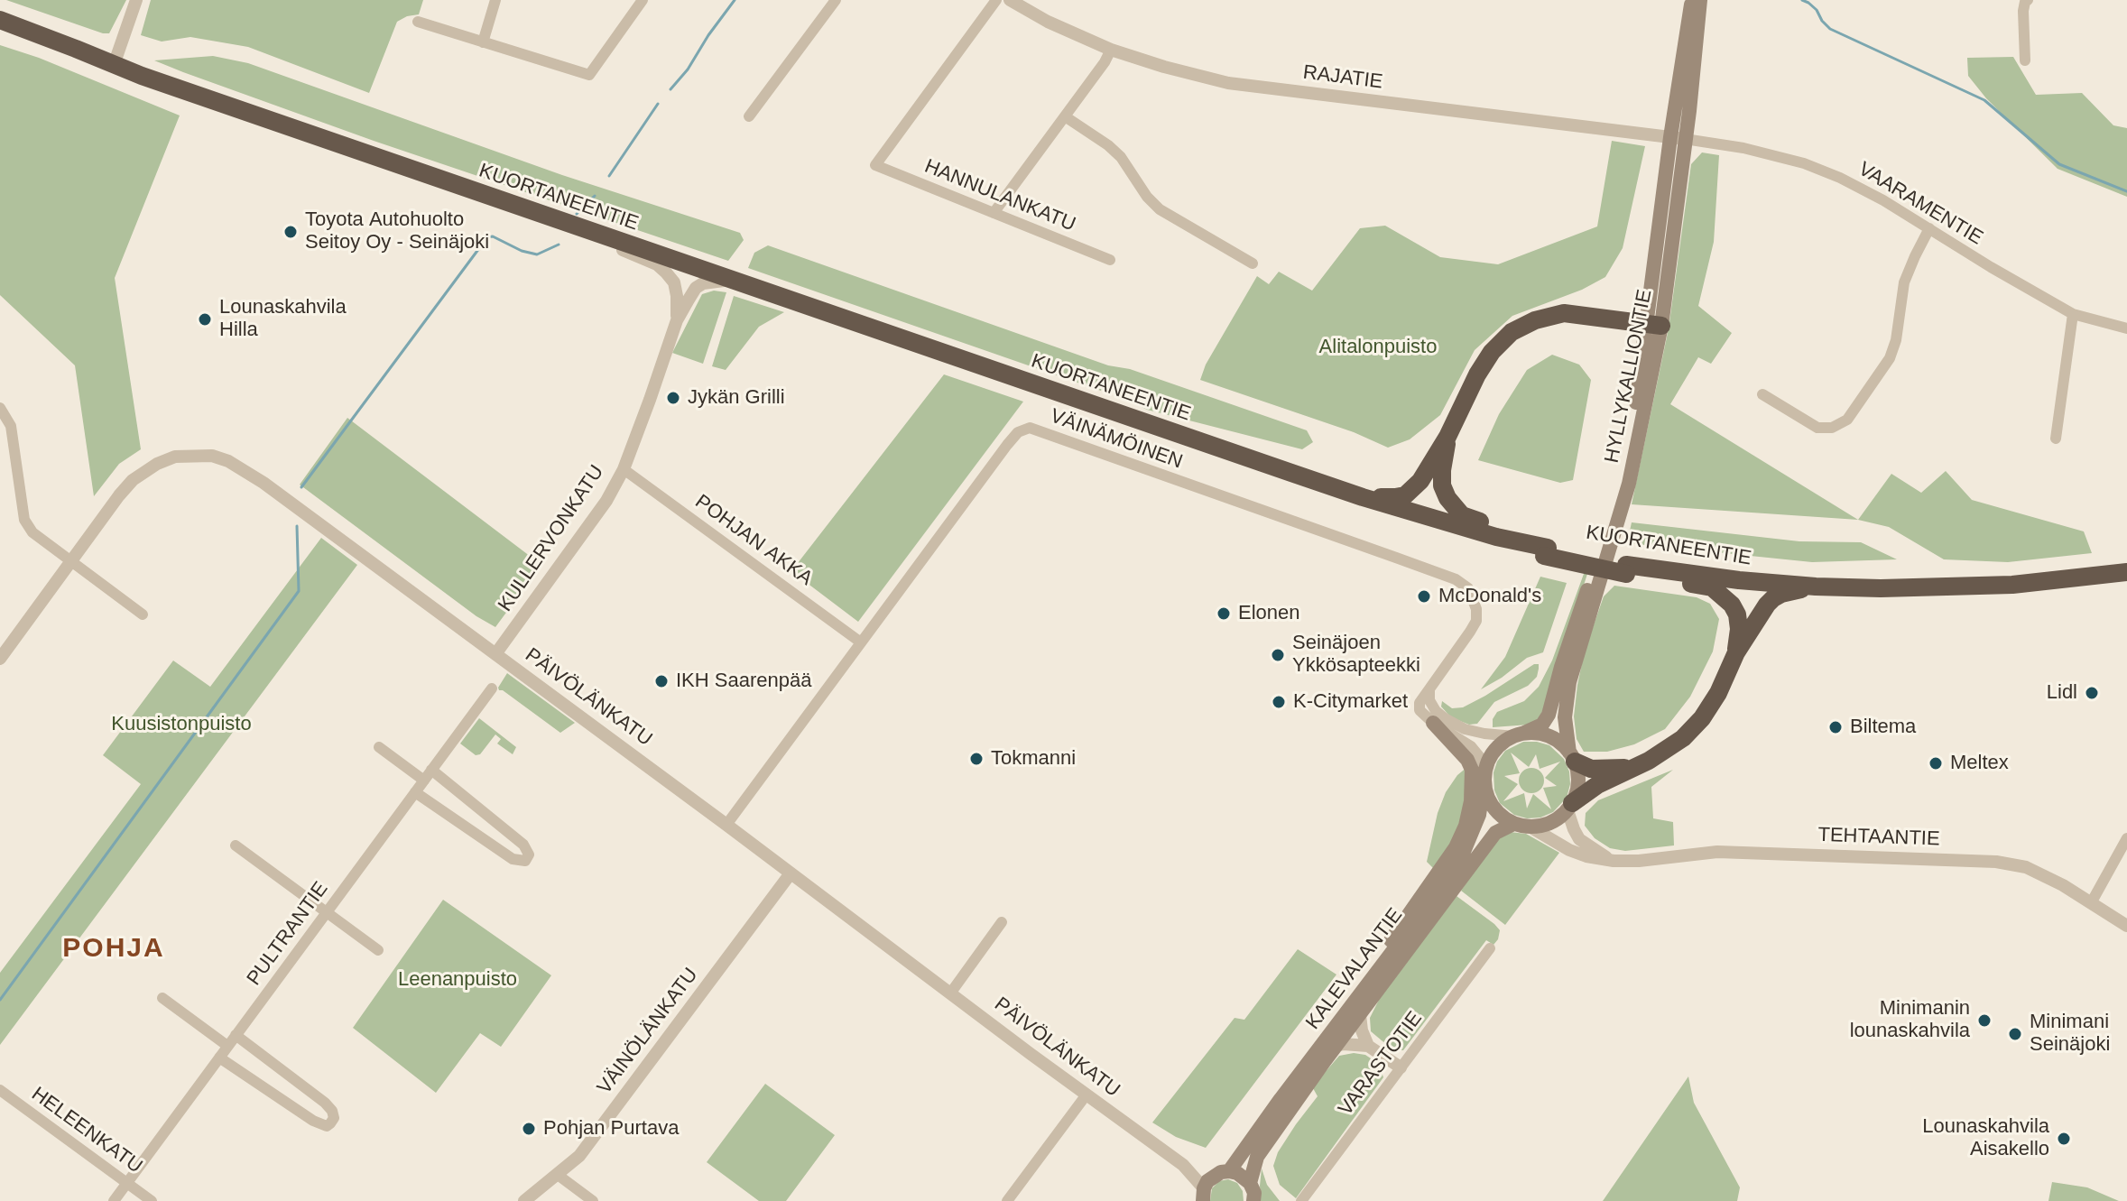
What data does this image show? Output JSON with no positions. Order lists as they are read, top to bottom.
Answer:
{
  "streets": {
    "highway": ["KUORTANEENTIE"],
    "main road": ["HYLLYKALLIONTIE", "KALEVALANTIE"],
    "street": [
      "RAJATIE",
      "HANNULANKATU",
      "VAARAMENTIE",
      "VÄINÄMÖINEN",
      "KULLERVONKATU",
      "POHJAN AKKA",
      "PÄIVÖLÄNKATU",
      "TEHTAANTIE",
      "PULTRANTIE",
      "VÄINÖLÄNKATU",
      "VARASTOTIE",
      "HELEENKATU"
    ]
  },
  "crossings": [
    ["RAJATIE", "VAARAMENTIE"],
    ["RAJATIE", "HYLLYKALLIONTIE"],
    ["KUORTANEENTIE", "KULLERVONKATU"],
    ["VAARAMENTIE", "HYLLYKALLIONTIE"],
    ["HYLLYKALLIONTIE", "TEHTAANTIE"],
    ["HYLLYKALLIONTIE", "KALEVALANTIE"],
    ["VÄINÄMÖINEN", "POHJAN AKKA"],
    ["VÄINÄMÖINEN", "PÄIVÖLÄNKATU"],
    ["KULLERVONKATU", "POHJAN AKKA"],
    ["KULLERVONKATU", "PÄIVÖLÄNKATU"],
    ["PÄIVÖLÄNKATU", "VÄINÖLÄNKATU"],
    ["TEHTAANTIE", "KALEVALANTIE"],
    ["PULTRANTIE", "HELEENKATU"]
  ],
  "districts": ["POHJA"],
  "parks": ["Alitalonpuisto", "Kuusistonpuisto", "Leenanpuisto"],
  "places": [
    "Toyota Autohuolto Seitoy Oy - Seinäjoki",
    "Lounaskahvila Hilla",
    "Jykän Grilli",
    "McDonald's",
    "Elonen",
    "Seinäjoen Ykkösapteekki",
    "IKH Saarenpää",
    "Lidl",
    "K-Citymarket",
    "Biltema",
    "Tokmanni",
    "Meltex",
    "Minimanin lounaskahvila",
    "Minimani Seinäjoki",
    "Pohjan Purtava",
    "Lounaskahvila Aisakello"
  ]
}
